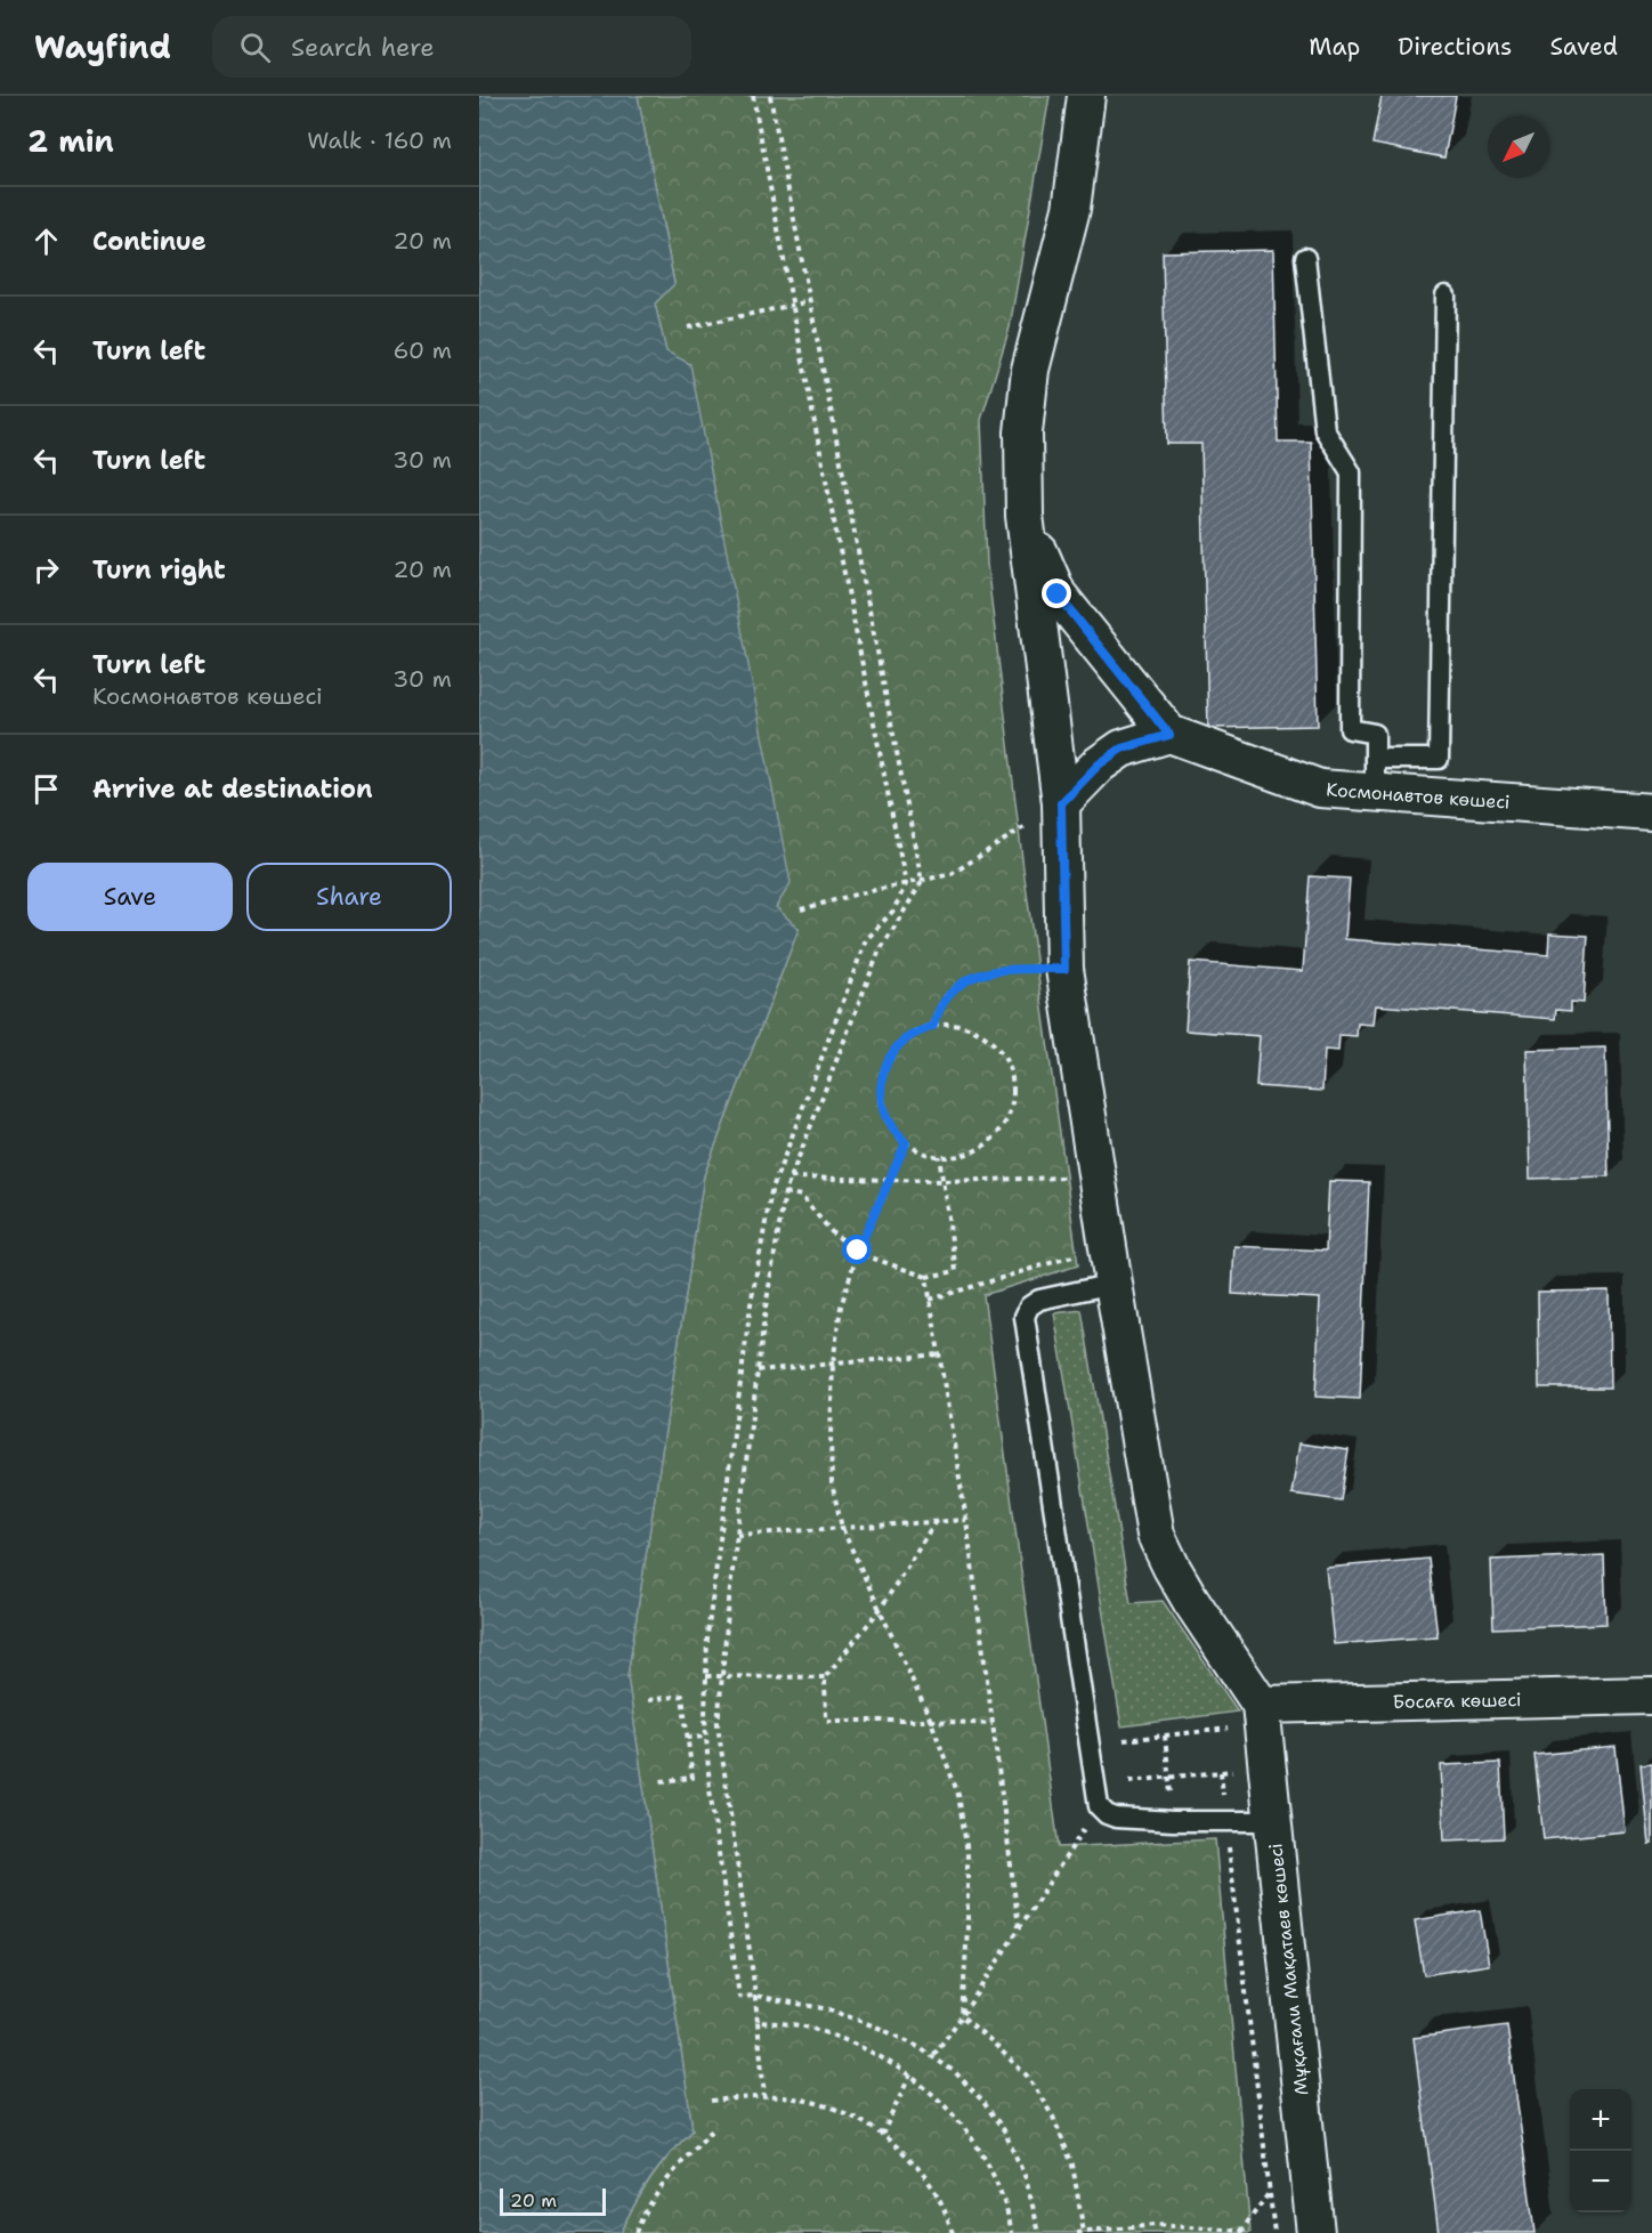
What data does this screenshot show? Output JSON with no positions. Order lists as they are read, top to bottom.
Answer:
{
  "streets": {
    "street": ["Космонавтов көшесі", "Босаға көшесі", "Мұқағали Мақатаев көшесі"]
  },
  "crossings": [
    ["Босаға көшесі", "Мұқағали Мақатаев көшесі"]
  ],
  "scale_bar": "20 m",
  "north": "bottom left",
  "page": {
    "header": "Wayfind",
    "search": "Search here",
    "nav": ["Map", "Directions", "Saved"],
    "heading": ["2 min", "Walk · 160 m"],
    "list": [
      ["Continue", "20 m"],
      ["Turn left", "60 m"],
      ["Turn left", "30 m"],
      ["Turn right", "20 m"],
      ["Turn left", "Космонавтов көшесі", "30 m"],
      "Arrive at destination"
    ],
    "buttons": ["Save", "Share"],
    "map_buttons": ["+", "−"],
    "scale": "20 m"
  }
}
